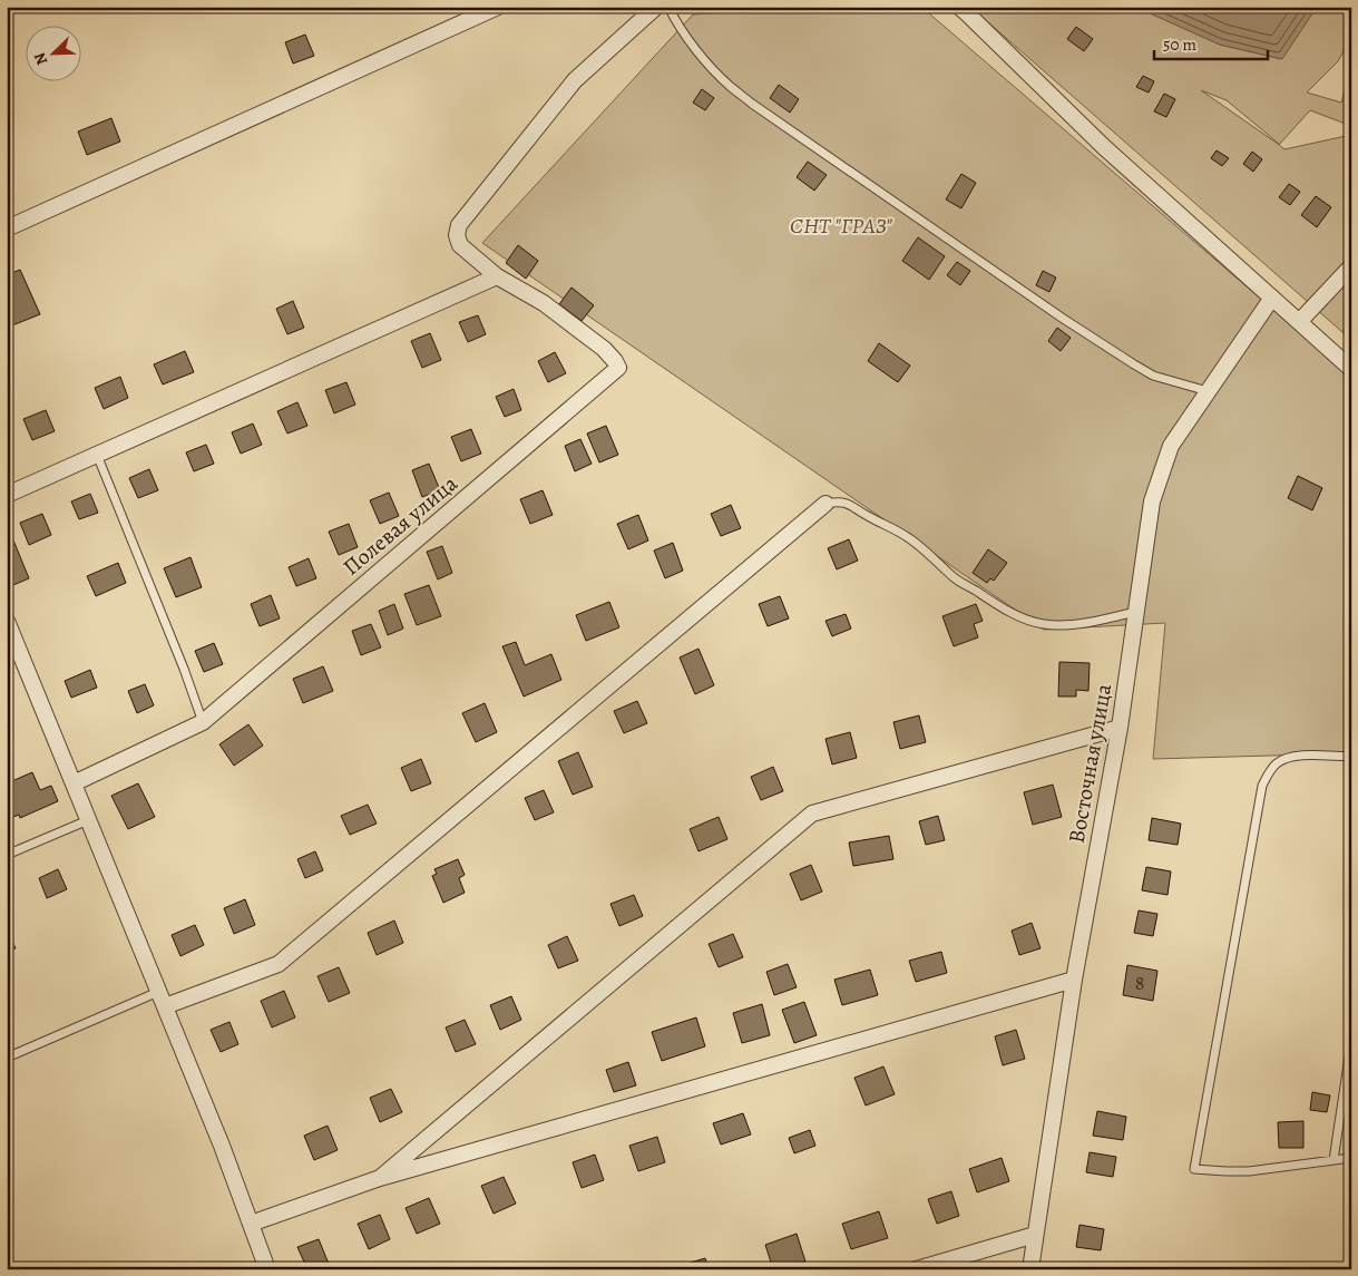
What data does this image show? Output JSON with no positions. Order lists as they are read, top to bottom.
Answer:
{
  "streets": {
    "street": ["Полевая улица", "Восточная улица"]
  },
  "parks": ["СНТ \"ГРАЗ\""],
  "house_numbers": ["8"],
  "scale_bar": "50 m",
  "north": "bottom left"
}
